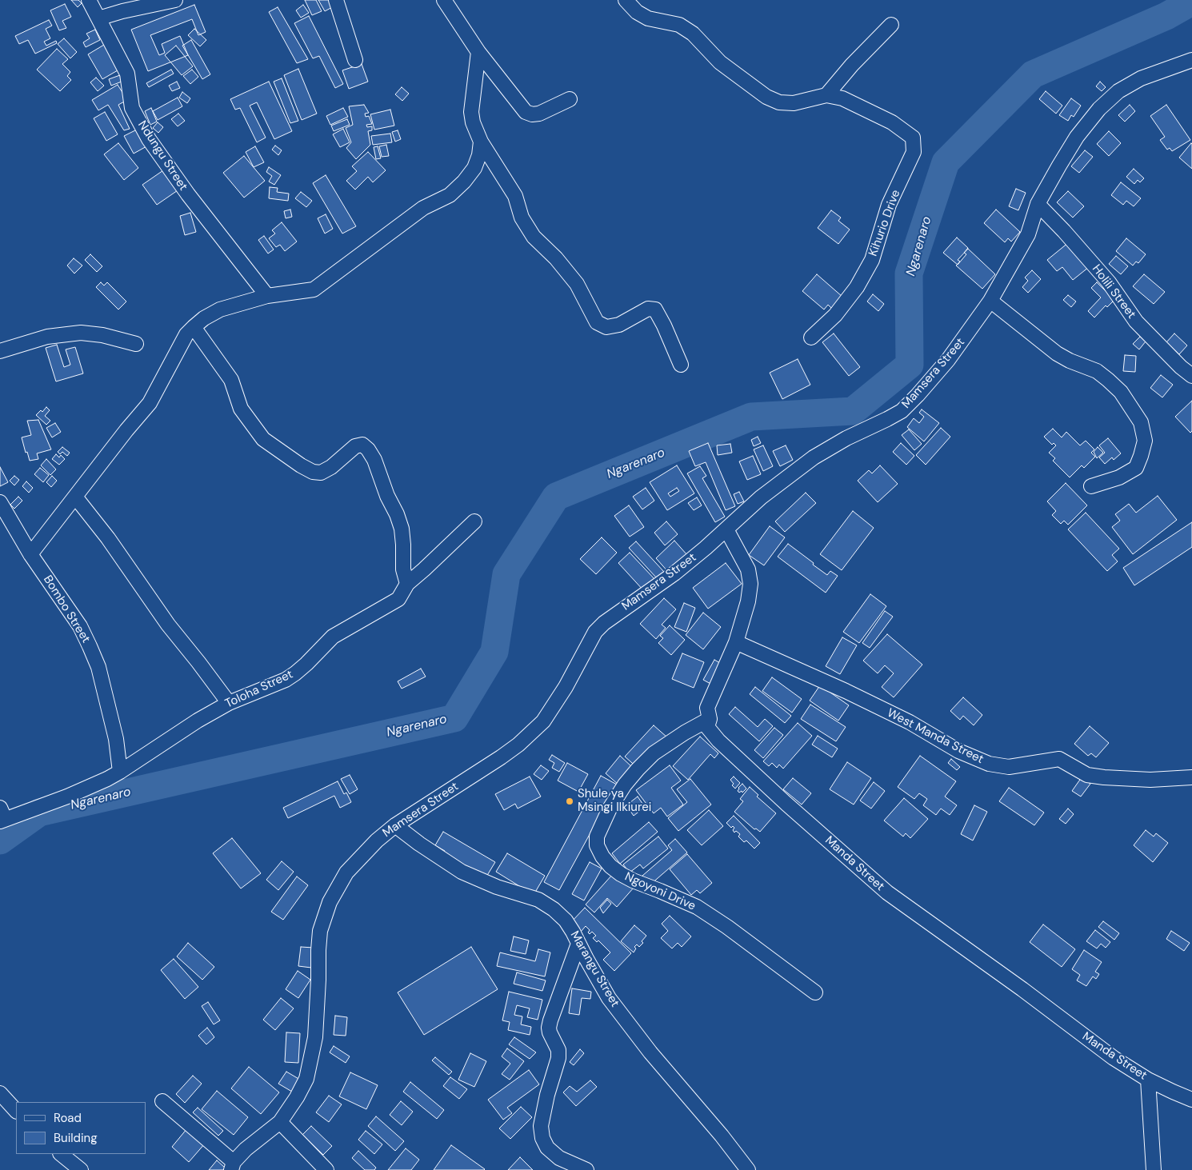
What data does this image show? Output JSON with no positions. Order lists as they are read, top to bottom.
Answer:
{
  "streets": {
    "street": [
      "Ndungu Street",
      "Kihurio Drive",
      "Holili Street",
      "Mamsera Street",
      "Bombo Street",
      "Toloha Street",
      "West Manda Street",
      "Manda Street",
      "Ngoyoni Drive",
      "Marangu Street"
    ]
  },
  "crossings": [
    ["Holili Street", "Mamsera Street"],
    ["Mamsera Street", "Manda Street"],
    ["Mamsera Street", "Marangu Street"],
    ["Bombo Street", "Toloha Street"],
    ["West Manda Street", "Manda Street"],
    ["Manda Street", "Ngoyoni Drive"]
  ],
  "water": ["Ngarenaro"],
  "places": ["Shule ya Msingi Ilkiurei"],
  "legend": ["Road", "Building"]
}
